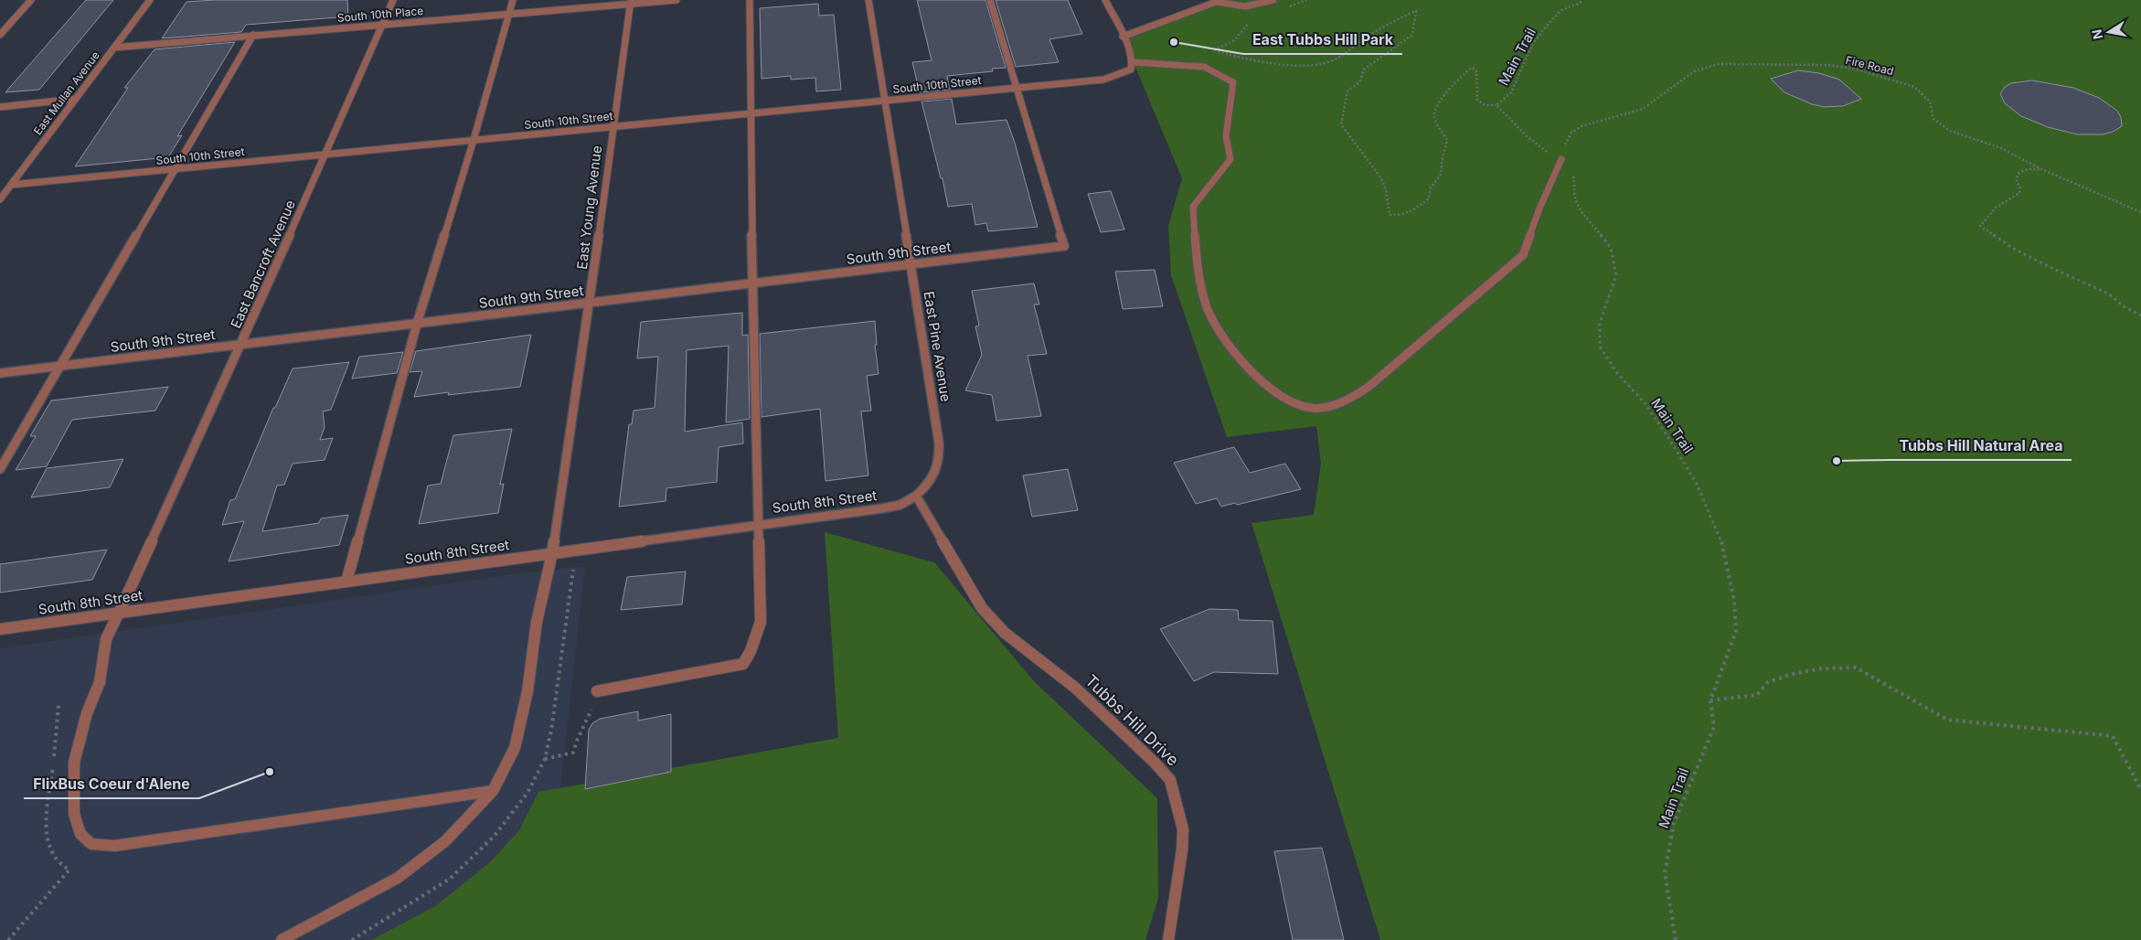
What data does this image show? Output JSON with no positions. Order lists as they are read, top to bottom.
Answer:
{
  "streets": {
    "street": [
      "South 10th Place",
      "South 10th Street",
      "East Mullan Avenue",
      "East Young Avenue",
      "South 9th Street",
      "East Bancroft Avenue",
      "East Pine Avenue",
      "South 8th Street",
      "Tubbs Hill Drive"
    ],
    "path": ["Main Trail", "Fire Road"]
  },
  "crossings": [
    ["South 10th Place", "East Mullan Avenue"],
    ["South 10th Place", "East Young Avenue"],
    ["South 10th Place", "East Bancroft Avenue"],
    ["Main Trail", "Fire Road"],
    ["South 10th Street", "East Mullan Avenue"],
    ["South 10th Street", "East Young Avenue"],
    ["South 10th Street", "South 9th Street"],
    ["South 10th Street", "East Bancroft Avenue"],
    ["South 10th Street", "East Pine Avenue"],
    ["East Young Avenue", "South 9th Street"],
    ["East Young Avenue", "East Bancroft Avenue"],
    ["East Young Avenue", "South 8th Street"],
    ["South 9th Street", "East Bancroft Avenue"],
    ["South 9th Street", "East Pine Avenue"],
    ["East Bancroft Avenue", "South 8th Street"],
    ["East Pine Avenue", "South 8th Street"],
    ["East Pine Avenue", "Tubbs Hill Drive"],
    ["South 8th Street", "Tubbs Hill Drive"]
  ],
  "places": ["East Tubbs Hill Park", "Tubbs Hill Natural Area", "FlixBus Coeur d'Alene"],
  "north": "left"
}
